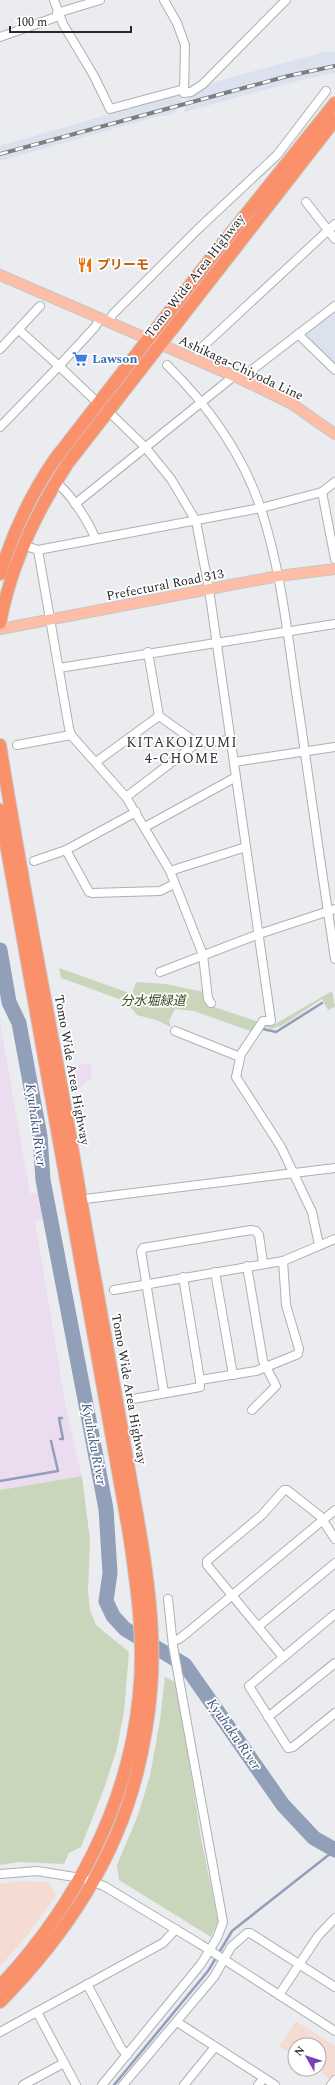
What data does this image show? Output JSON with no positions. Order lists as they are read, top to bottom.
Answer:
{
  "streets": {
    "highway": ["Tomo Wide Area Highway"],
    "main road": ["Ashikaga-Chiyoda Line", "Prefectural Road 313"]
  },
  "crossings": [
    ["Tomo Wide Area Highway", "Ashikaga-Chiyoda Line"]
  ],
  "districts": ["KITAKOIZUMI 4-CHOME"],
  "water": ["Kyuhaku River"],
  "parks": ["分水堀緑道"],
  "places": {
    "restaurant": ["プリーモ"],
    "supermarket": ["Lawson"]
  },
  "scale_bar": "100 m",
  "north": "top left"
}
